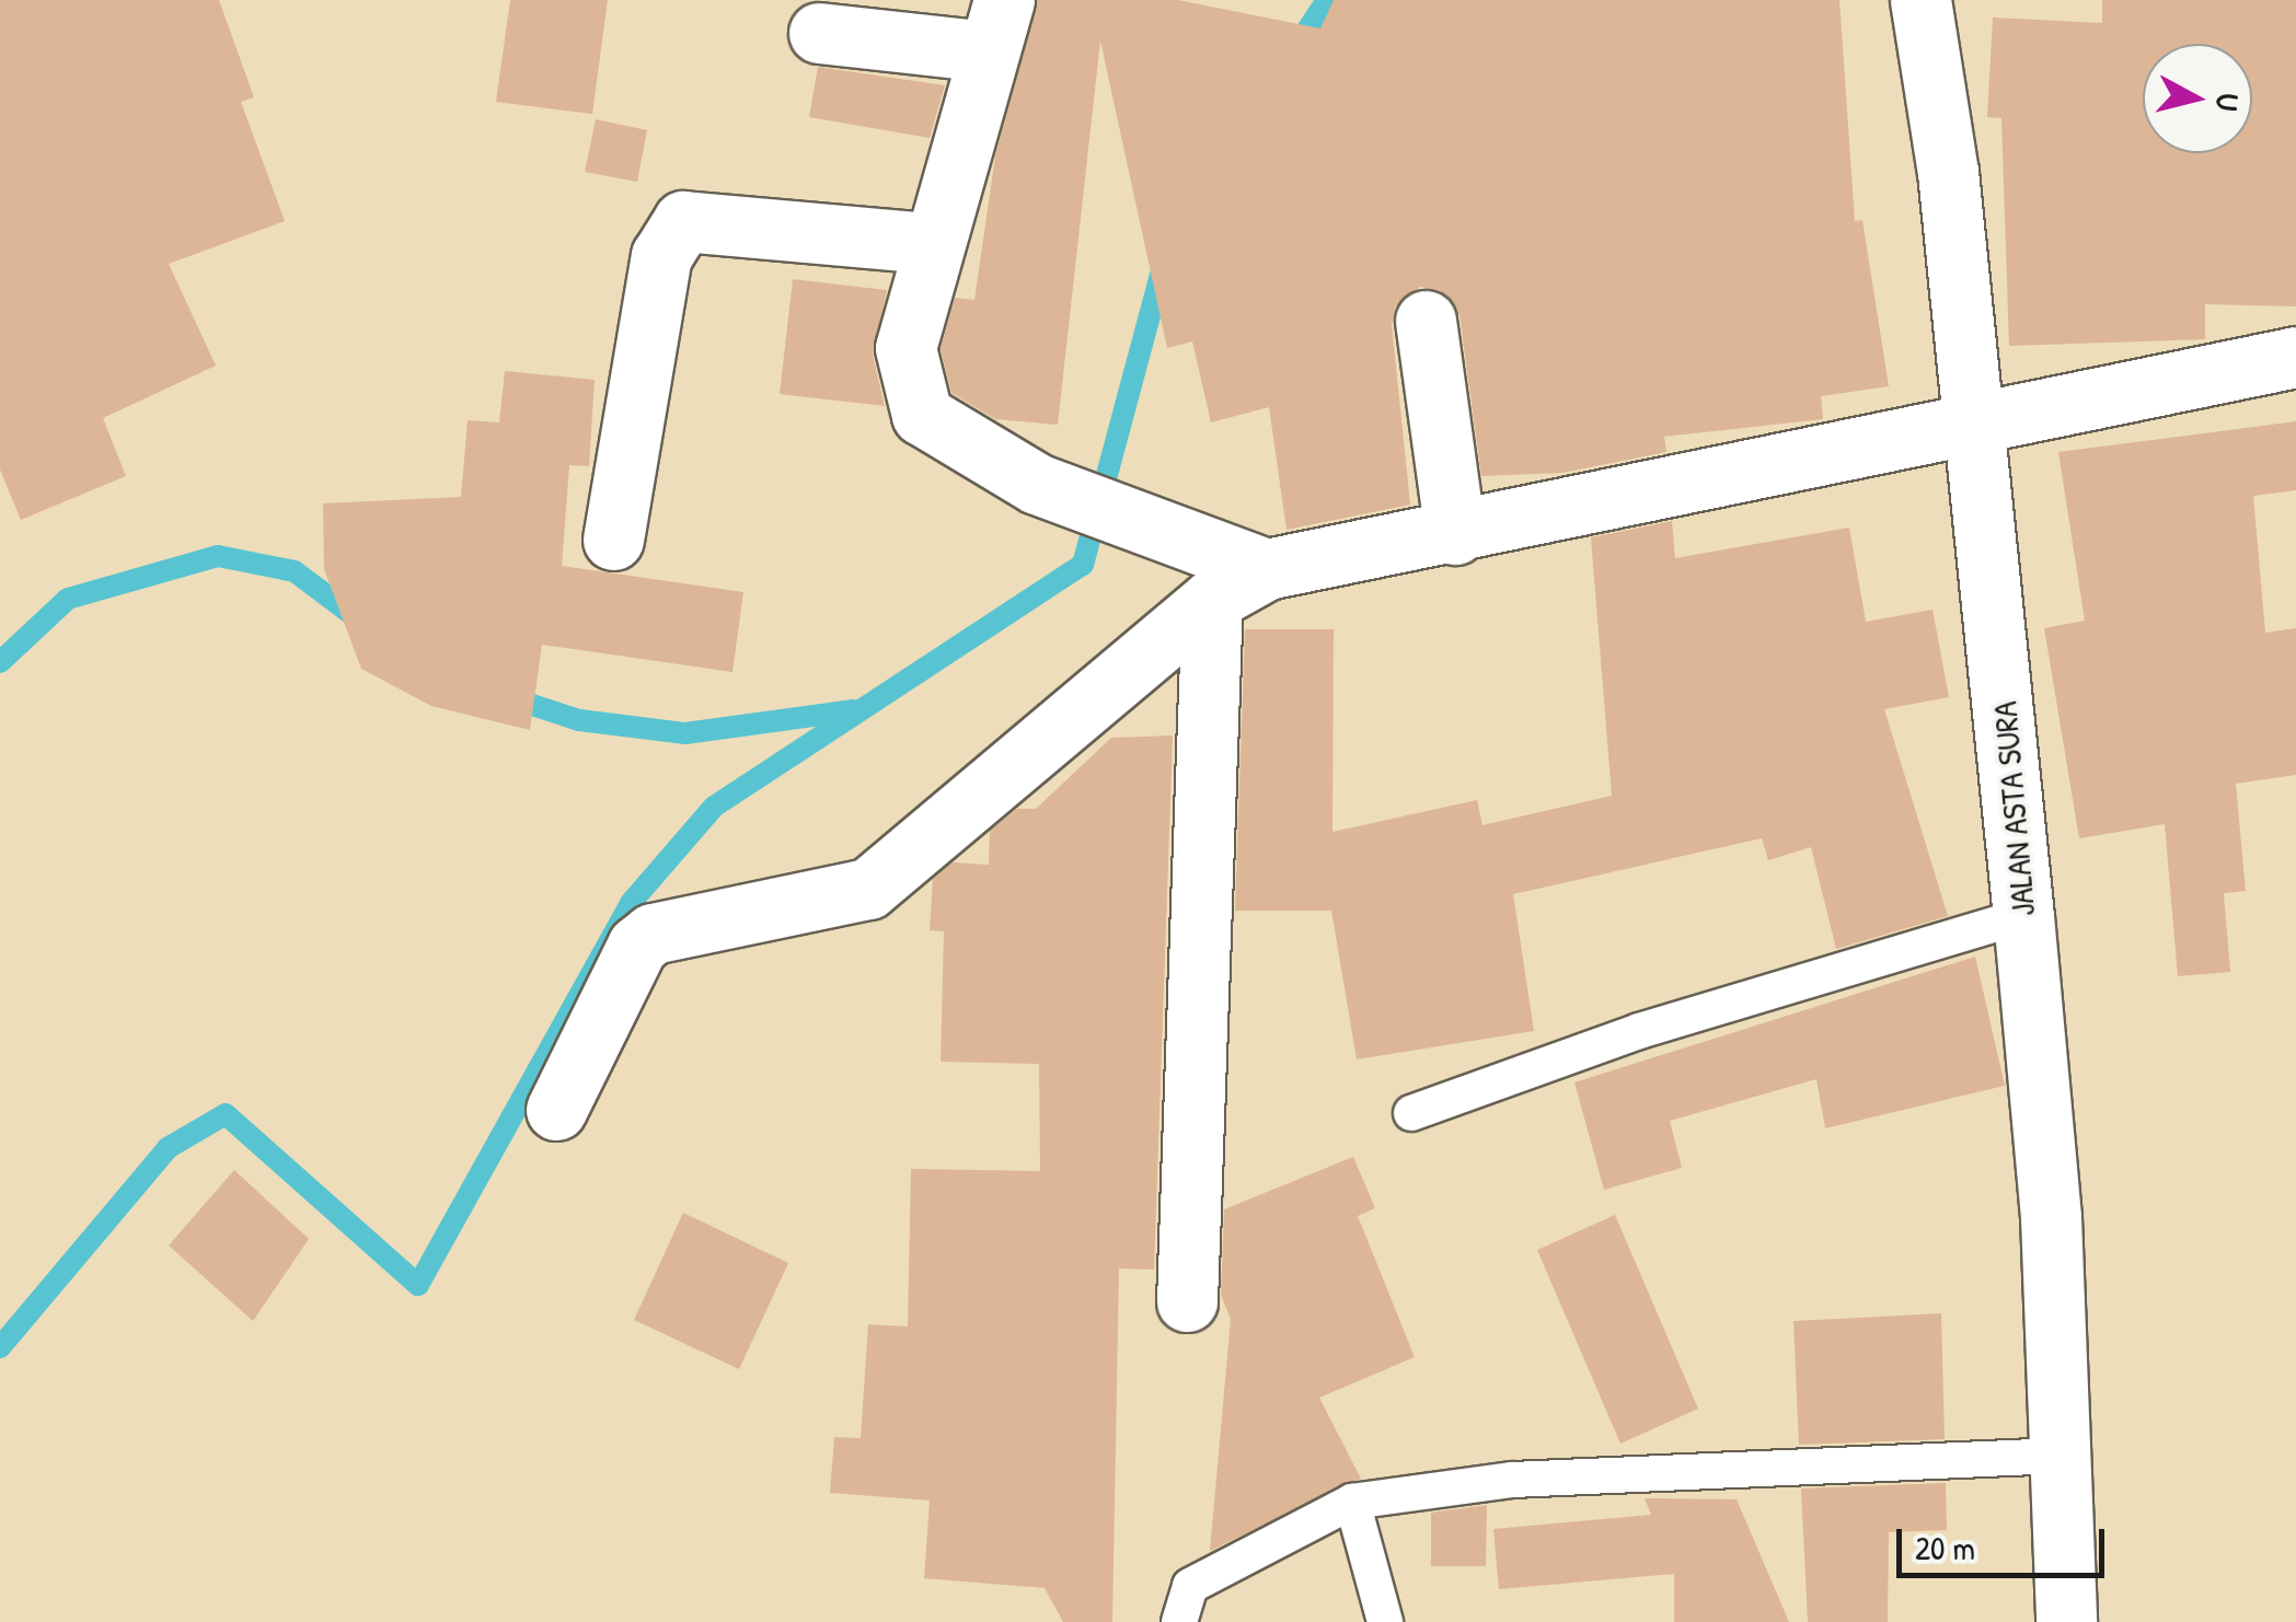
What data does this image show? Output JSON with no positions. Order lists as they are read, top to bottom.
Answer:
{
  "streets": {
    "street": ["JALAN ASTA SURA"]
  },
  "scale_bar": "20 m",
  "north": "right"
}
